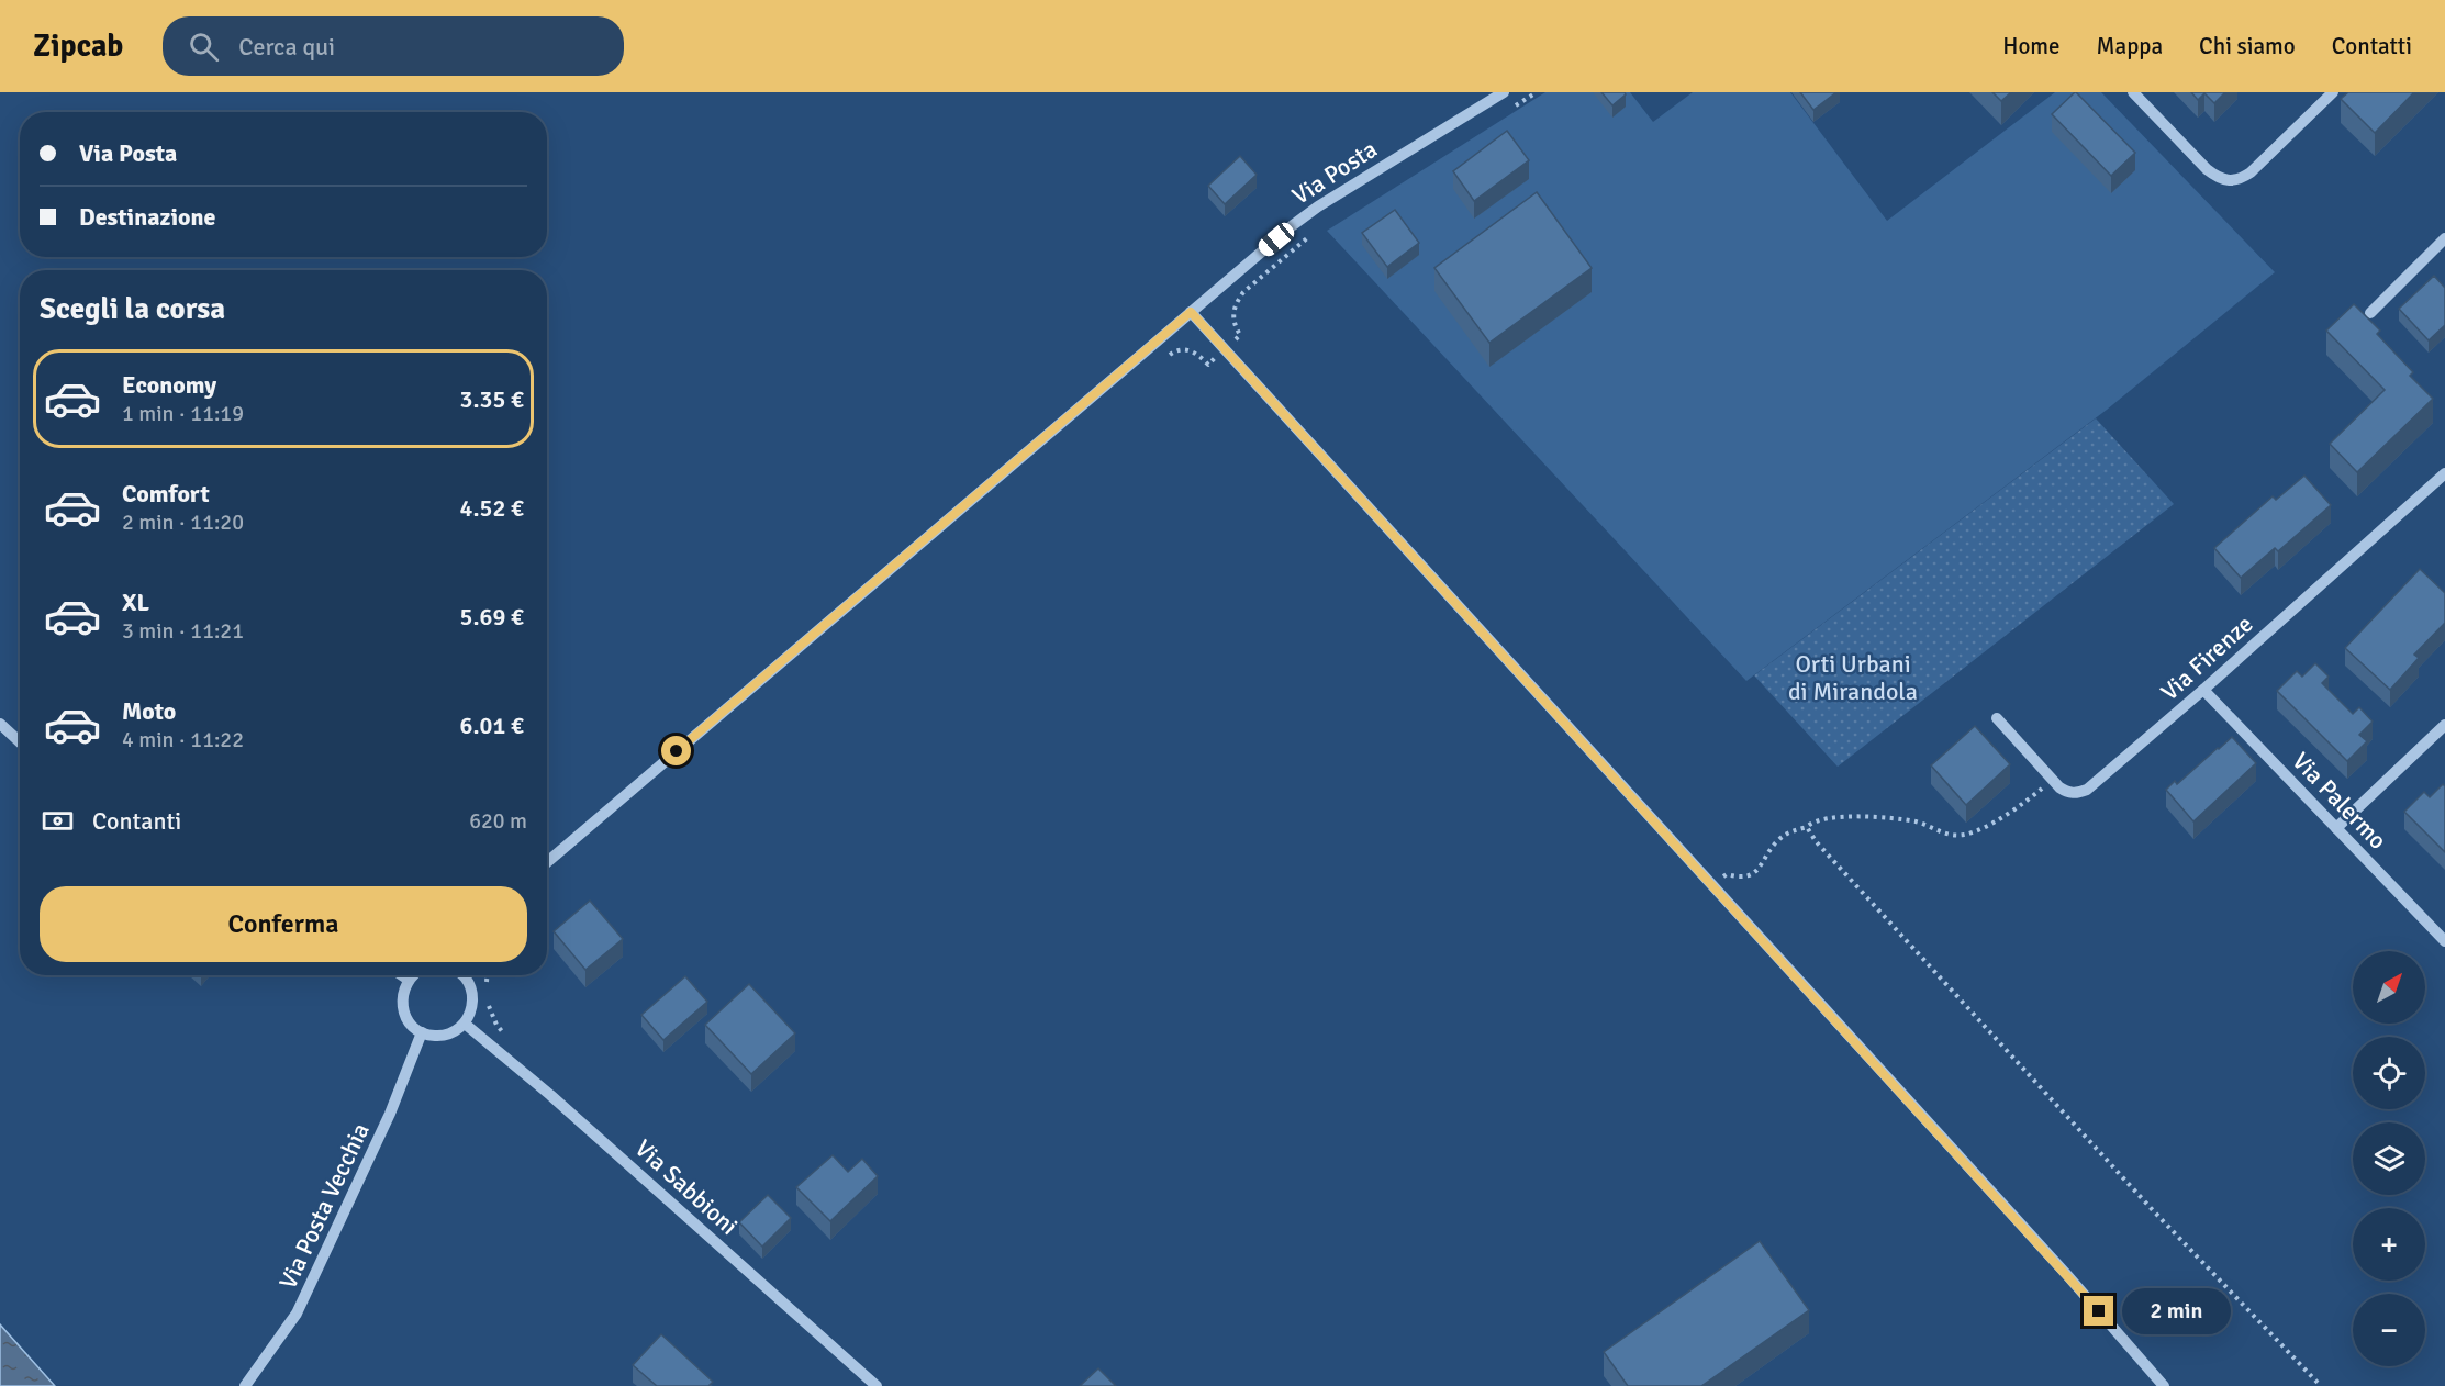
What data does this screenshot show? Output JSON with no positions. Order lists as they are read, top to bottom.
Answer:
{
  "streets": {
    "street": [
      "Via Posta",
      "Via Firenze",
      "Via Palermo",
      "Via Sabbioni",
      "Via Posta Vecchia"
    ]
  },
  "crossings": [
    ["Via Firenze", "Via Palermo"]
  ],
  "parks": ["Orti Urbani di Mirandola"],
  "north": "top right",
  "page": {
    "header": "Zipcab",
    "search": "Cerca qui",
    "nav": [
      "Home",
      "Mappa",
      "Chi siamo",
      "Contatti"
    ],
    "banner": ["Via Posta", "Destinazione"],
    "heading": "Scegli la corsa",
    "list": [
      {
        "name": "Economy",
        "note": "1 min · 11:19",
        "value": "3.35 €"
      },
      {
        "name": "Comfort",
        "note": "2 min · 11:20",
        "value": "4.52 €"
      },
      {
        "name": "XL",
        "note": "3 min · 11:21",
        "value": "5.69 €"
      },
      {
        "name": "Moto",
        "note": "4 min · 11:22",
        "value": "6.01 €"
      }
    ],
    "pay": ["Contanti", "620 m"],
    "buttons": "Conferma",
    "map_buttons": ["+", "−"],
    "bubble": "2 min"
  }
}
